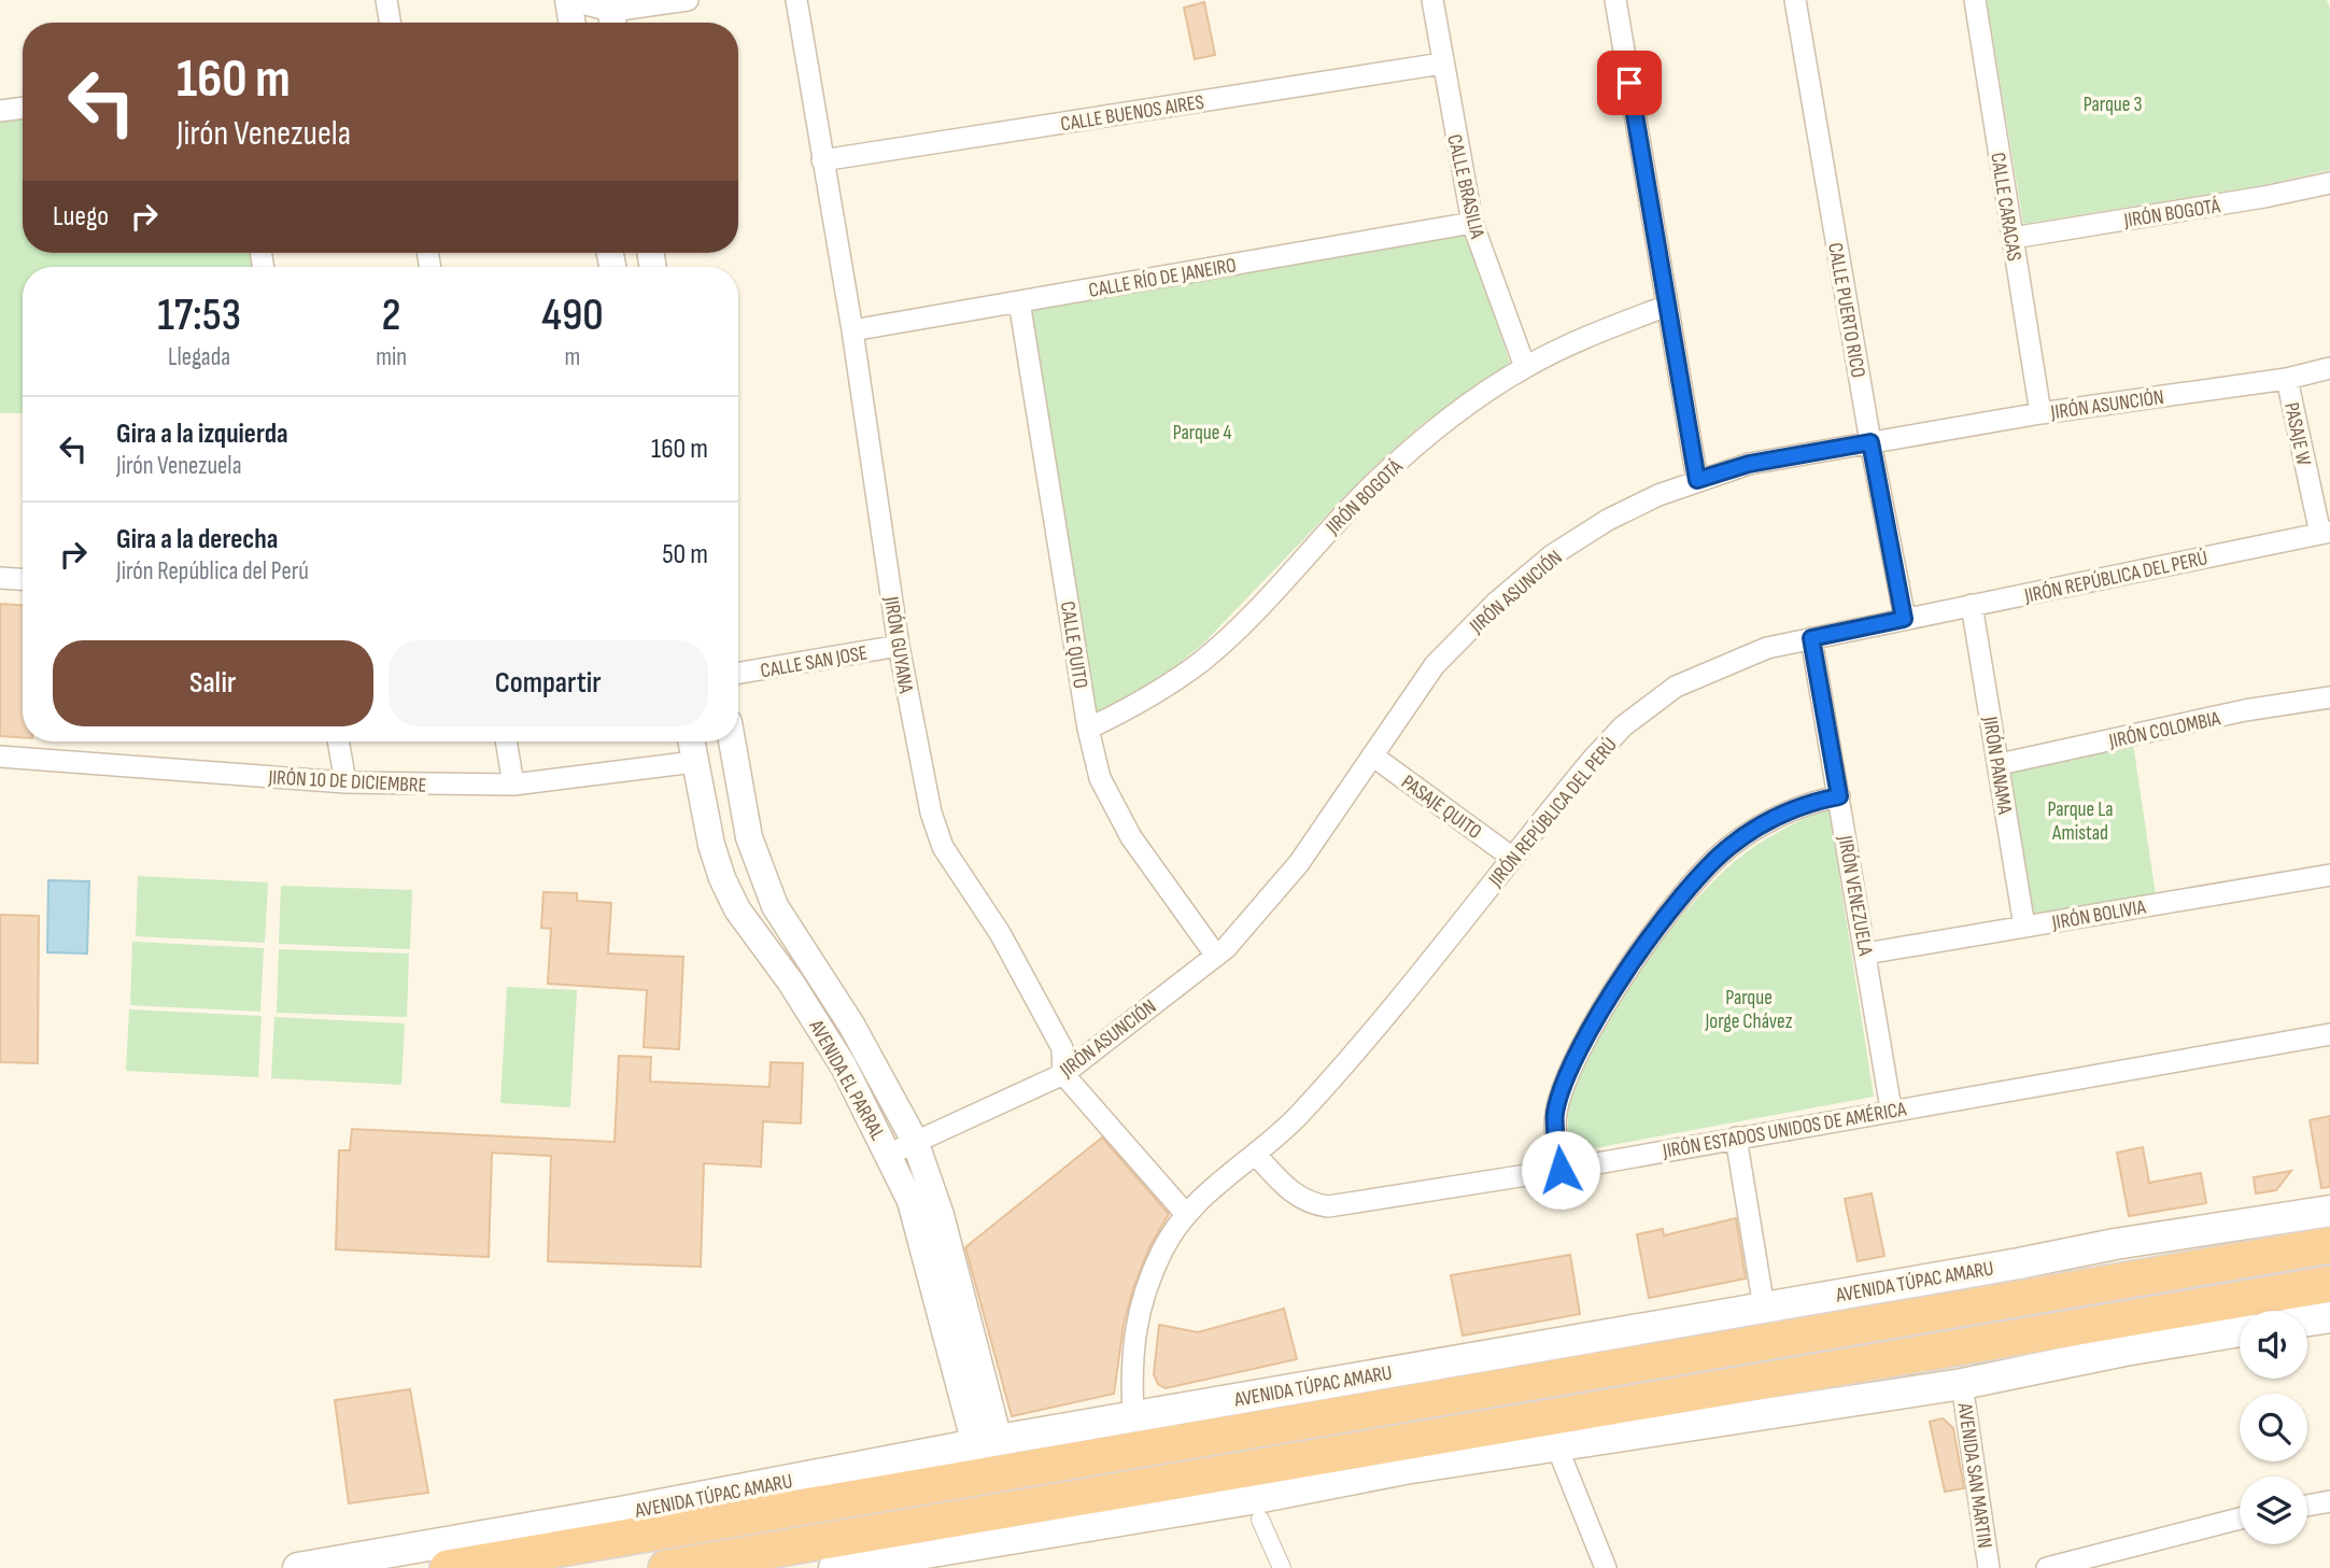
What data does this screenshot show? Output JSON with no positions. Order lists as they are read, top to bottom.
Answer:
{
  "streets": {
    "highway": ["AVENIDA TÚPAC AMARU"],
    "street": [
      "CALLE BUENOS AIRES",
      "CALLE BRASILIA",
      "CALLE CARACAS",
      "JIRÓN BOGOTÁ",
      "CALLE RÍO DE JANEIRO",
      "CALLE PUERTO RICO",
      "JIRÓN ASUNCIÓN",
      "PASAJE W",
      "JIRÓN REPÚBLICA DEL PERÚ",
      "JIRÓN GUYANA",
      "CALLE QUITO",
      "CALLE SAN JOSE",
      "JIRÓN COLOMBIA",
      "JIRÓN PANAMA",
      "JIRÓN 10 DE DICIEMBRE",
      "PASAJE QUITO",
      "JIRÓN VENEZUELA",
      "JIRÓN BOLIVIA",
      "AVENIDA EL PARRAL",
      "JIRÓN ESTADOS UNIDOS DE AMÉRICA",
      "AVENIDA SAN MARTIN"
    ]
  },
  "crossings": [
    ["CALLE BUENOS AIRES", "CALLE BRASILIA"],
    ["CALLE BUENOS AIRES", "JIRÓN GUYANA"],
    ["CALLE BRASILIA", "JIRÓN BOGOTÁ"],
    ["CALLE BRASILIA", "CALLE RÍO DE JANEIRO"],
    ["CALLE CARACAS", "JIRÓN BOGOTÁ"],
    ["CALLE CARACAS", "JIRÓN ASUNCIÓN"],
    ["JIRÓN BOGOTÁ", "CALLE QUITO"],
    ["CALLE RÍO DE JANEIRO", "JIRÓN GUYANA"],
    ["CALLE RÍO DE JANEIRO", "CALLE QUITO"],
    ["CALLE PUERTO RICO", "JIRÓN ASUNCIÓN"],
    ["CALLE PUERTO RICO", "JIRÓN REPÚBLICA DEL PERÚ"],
    ["JIRÓN ASUNCIÓN", "PASAJE W"],
    ["JIRÓN ASUNCIÓN", "JIRÓN GUYANA"],
    ["JIRÓN ASUNCIÓN", "CALLE QUITO"],
    ["JIRÓN ASUNCIÓN", "PASAJE QUITO"],
    ["JIRÓN ASUNCIÓN", "AVENIDA EL PARRAL"],
    ["PASAJE W", "JIRÓN REPÚBLICA DEL PERÚ"],
    ["JIRÓN REPÚBLICA DEL PERÚ", "JIRÓN PANAMA"],
    ["JIRÓN REPÚBLICA DEL PERÚ", "PASAJE QUITO"],
    ["JIRÓN REPÚBLICA DEL PERÚ", "JIRÓN VENEZUELA"],
    ["JIRÓN REPÚBLICA DEL PERÚ", "JIRÓN ESTADOS UNIDOS DE AMÉRICA"],
    ["JIRÓN REPÚBLICA DEL PERÚ", "AVENIDA TÚPAC AMARU"],
    ["JIRÓN GUYANA", "CALLE SAN JOSE"],
    ["JIRÓN COLOMBIA", "JIRÓN PANAMA"],
    ["JIRÓN PANAMA", "JIRÓN BOLIVIA"],
    ["JIRÓN 10 DE DICIEMBRE", "AVENIDA EL PARRAL"],
    ["JIRÓN VENEZUELA", "JIRÓN BOLIVIA"],
    ["JIRÓN VENEZUELA", "JIRÓN ESTADOS UNIDOS DE AMÉRICA"],
    ["AVENIDA EL PARRAL", "AVENIDA TÚPAC AMARU"]
  ],
  "parks": [
    "Parque 3",
    "Parque 4",
    "Parque La Amistad",
    "Parque Jorge Chávez"
  ],
  "page": {
    "turn": ["160 m", "Jirón Venezuela"],
    "then": "Luego",
    "eta": [
      "17:53",
      "Llegada",
      "2",
      "min",
      "490",
      "m"
    ],
    "list": [
      {
        "name": "Gira a la izquierda",
        "note": "Jirón Venezuela",
        "value": "160 m"
      },
      {
        "name": "Gira a la derecha",
        "note": "Jirón República del Perú",
        "value": "50 m"
      }
    ],
    "buttons": ["Salir", "Compartir"]
  }
}
